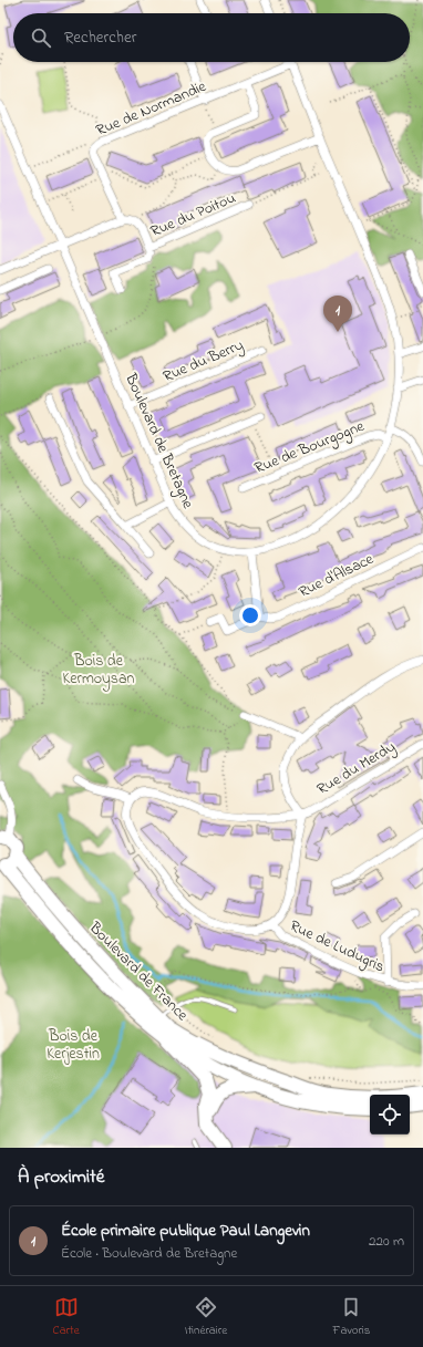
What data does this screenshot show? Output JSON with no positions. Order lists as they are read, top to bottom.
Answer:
{
  "streets": {
    "main road": ["Boulevard de France"],
    "street": [
      "Rue de Normandie",
      "Rue du Poitou",
      "Rue du Berry",
      "Boulevard de Bretagne",
      "Rue de Bourgogne",
      "Rue d'Alsace",
      "Rue du Merdy",
      "Rue de Ludugris"
    ]
  },
  "crossings": [
    ["Rue de Normandie", "Rue du Poitou"],
    ["Rue de Normandie", "Boulevard de Bretagne"],
    ["Rue du Poitou", "Boulevard de Bretagne"],
    ["Rue du Berry", "Boulevard de Bretagne"],
    ["Boulevard de Bretagne", "Rue de Bourgogne"]
  ],
  "parks": ["Bois de Kermoysan", "Bois de Kerjestin"],
  "page": {
    "search": "Rechercher",
    "pins": "1",
    "heading": "À proximité",
    "list": [
      {
        "mark": "1",
        "name": "École primaire publique Paul Langevin",
        "note": "École · Boulevard de Bretagne",
        "value": "220 m"
      }
    ],
    "nav": ["Carte", "Itinéraire", "Favoris"]
  }
}
